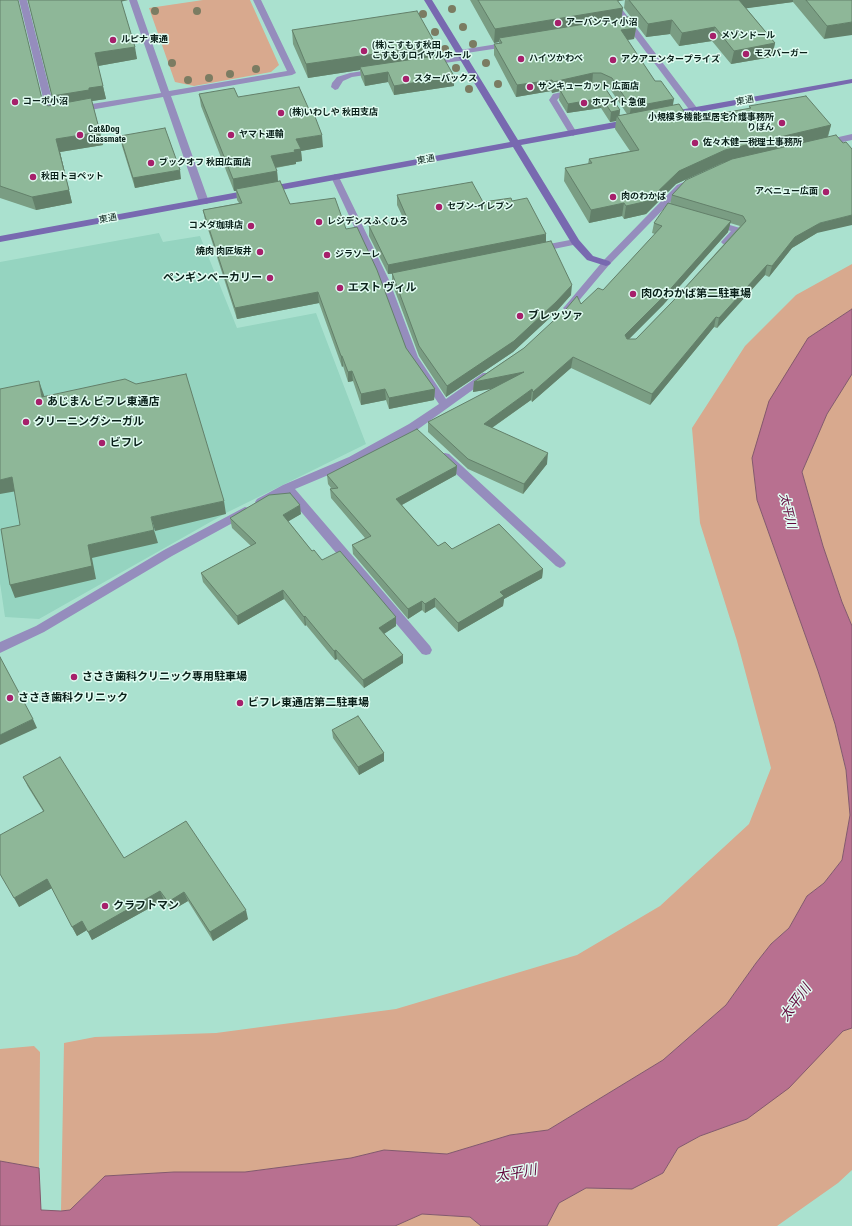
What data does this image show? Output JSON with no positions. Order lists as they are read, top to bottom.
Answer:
{
  "streets": {
    "street": ["東通"]
  },
  "water": ["太平川"],
  "places": [
    "アーバンティ小沼",
    "メゾンドール",
    "ルピナ 東通",
    "(株)こすもす秋田 こすもすロイヤルホール",
    "モスバーガー",
    "ハイツかわべ",
    "アクアエンタープライズ",
    "スターバックス",
    "サンキューカット 広面店",
    "コーポ小沼",
    "ホワイト急便",
    "(株)いわしや 秋田支店",
    "小規模多機能型居宅介護事務所 りぼん",
    "Cat&Dog Classmate",
    "ヤマト運輸",
    "佐々木健一税理士事務所",
    "ブックオフ 秋田広面店",
    "秋田トヨペット",
    "アベニュー広面",
    "肉のわかば",
    "セブン-イレブン",
    "レジデンスふくひろ",
    "コメダ珈琲店",
    "焼肉 肉匠坂井",
    "ジラソーレ",
    "ペンギンベーカリー",
    "エスト ヴィル",
    "肉のわかば第二駐車場",
    "ブレッツァ",
    "あじまん ビフレ東通店",
    "クリーニングシーガル",
    "ビフレ",
    "ささき歯科クリニック専用駐車場",
    "ささき歯科クリニック",
    "ビフレ東通店第二駐車場",
    "クラフトマン"
  ]
}
